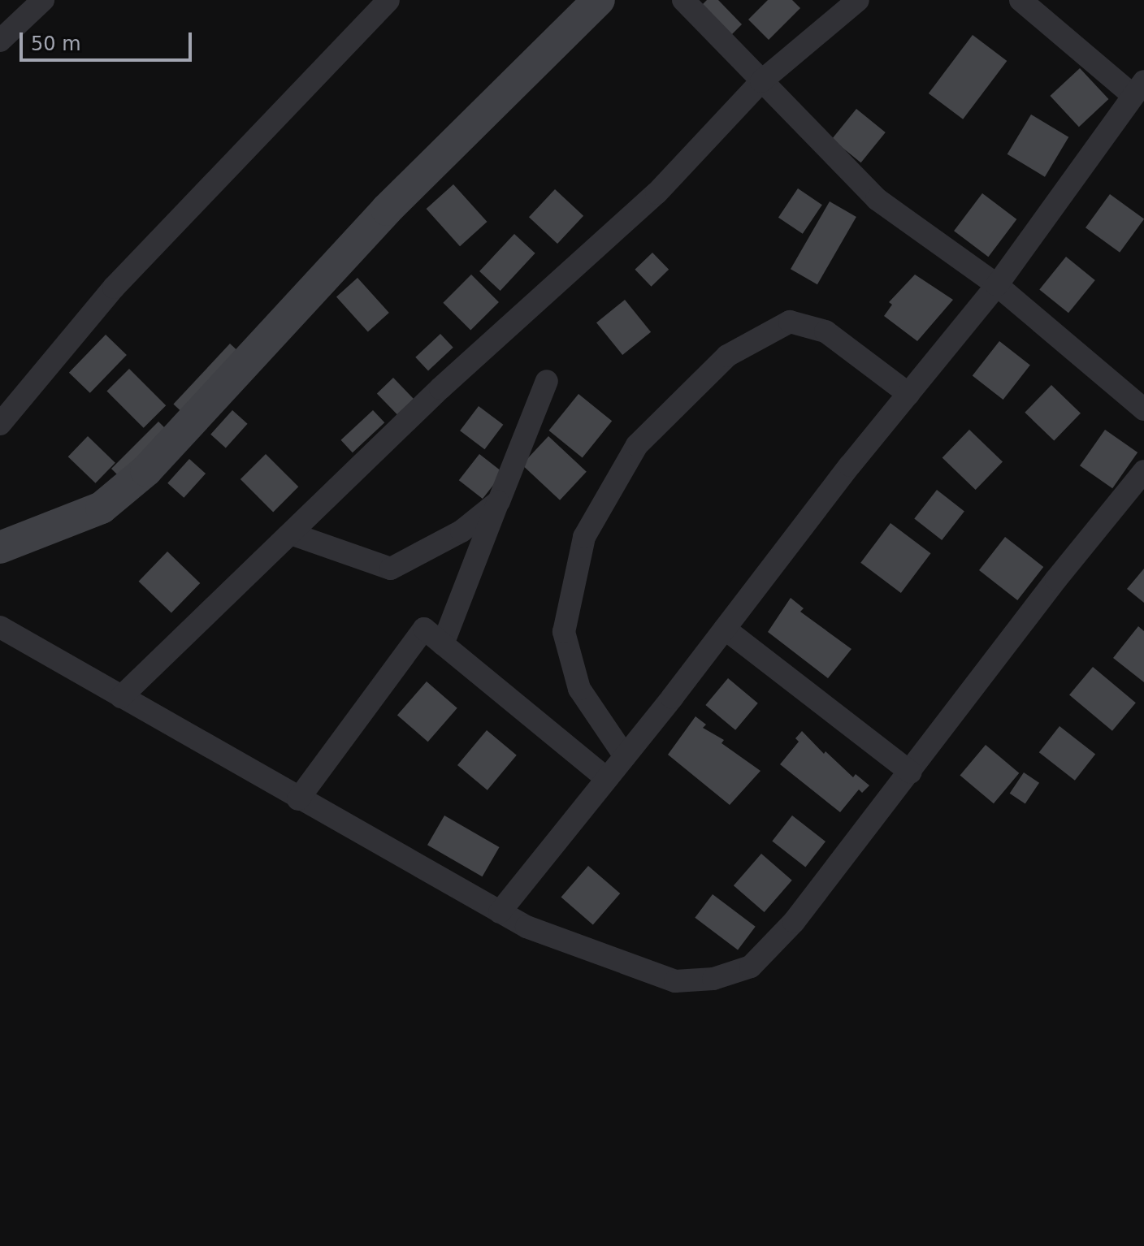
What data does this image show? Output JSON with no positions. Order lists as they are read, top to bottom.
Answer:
{
  "scale_bar": "50 m"
}
